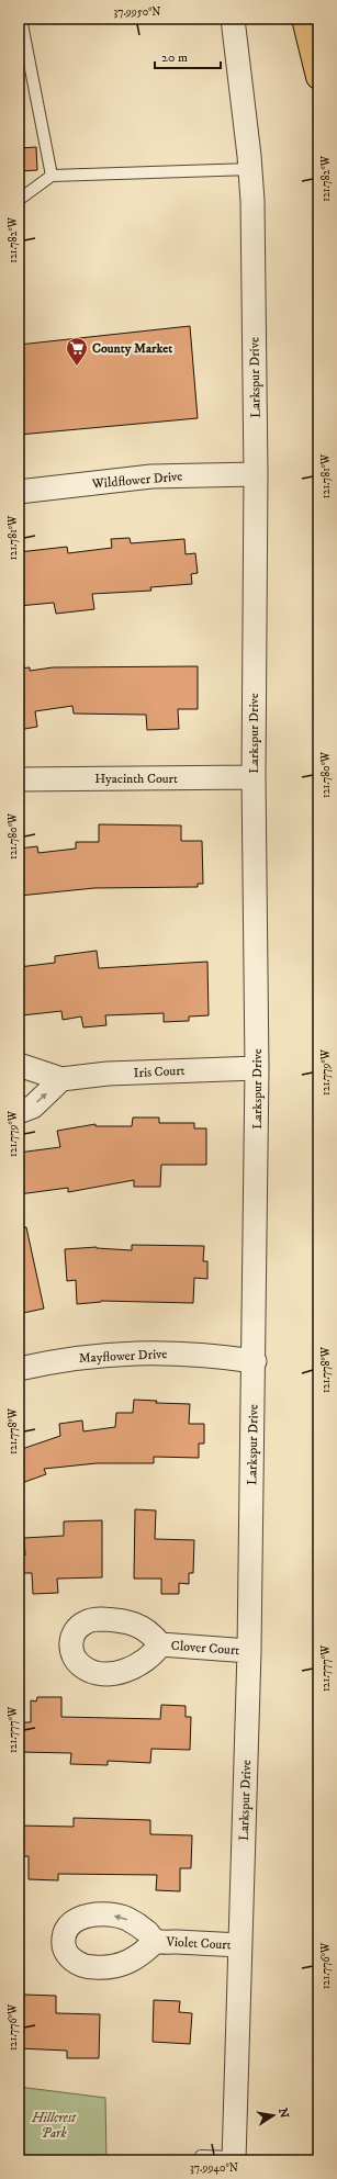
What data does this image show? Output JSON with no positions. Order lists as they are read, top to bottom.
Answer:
{
  "streets": {
    "street": [
      "Larkspur Drive",
      "Wildflower Drive",
      "Hyacinth Court",
      "Iris Court",
      "Mayflower Drive",
      "Clover Court",
      "Violet Court"
    ]
  },
  "crossings": [
    ["Larkspur Drive", "Wildflower Drive"],
    ["Larkspur Drive", "Hyacinth Court"],
    ["Larkspur Drive", "Iris Court"],
    ["Larkspur Drive", "Mayflower Drive"],
    ["Larkspur Drive", "Clover Court"],
    ["Larkspur Drive", "Violet Court"]
  ],
  "parks": ["Hillcrest Park"],
  "places": {
    "supermarket": ["County Market"]
  },
  "scale_bar": "20 m",
  "north": "right",
  "coordinates": [
    "37.9950°N",
    "121.782°W",
    "121.781°W",
    "121.780°W",
    "121.779°W",
    "121.778°W",
    "121.777°W",
    "121.776°W",
    "37.9940°N"
  ]
}
